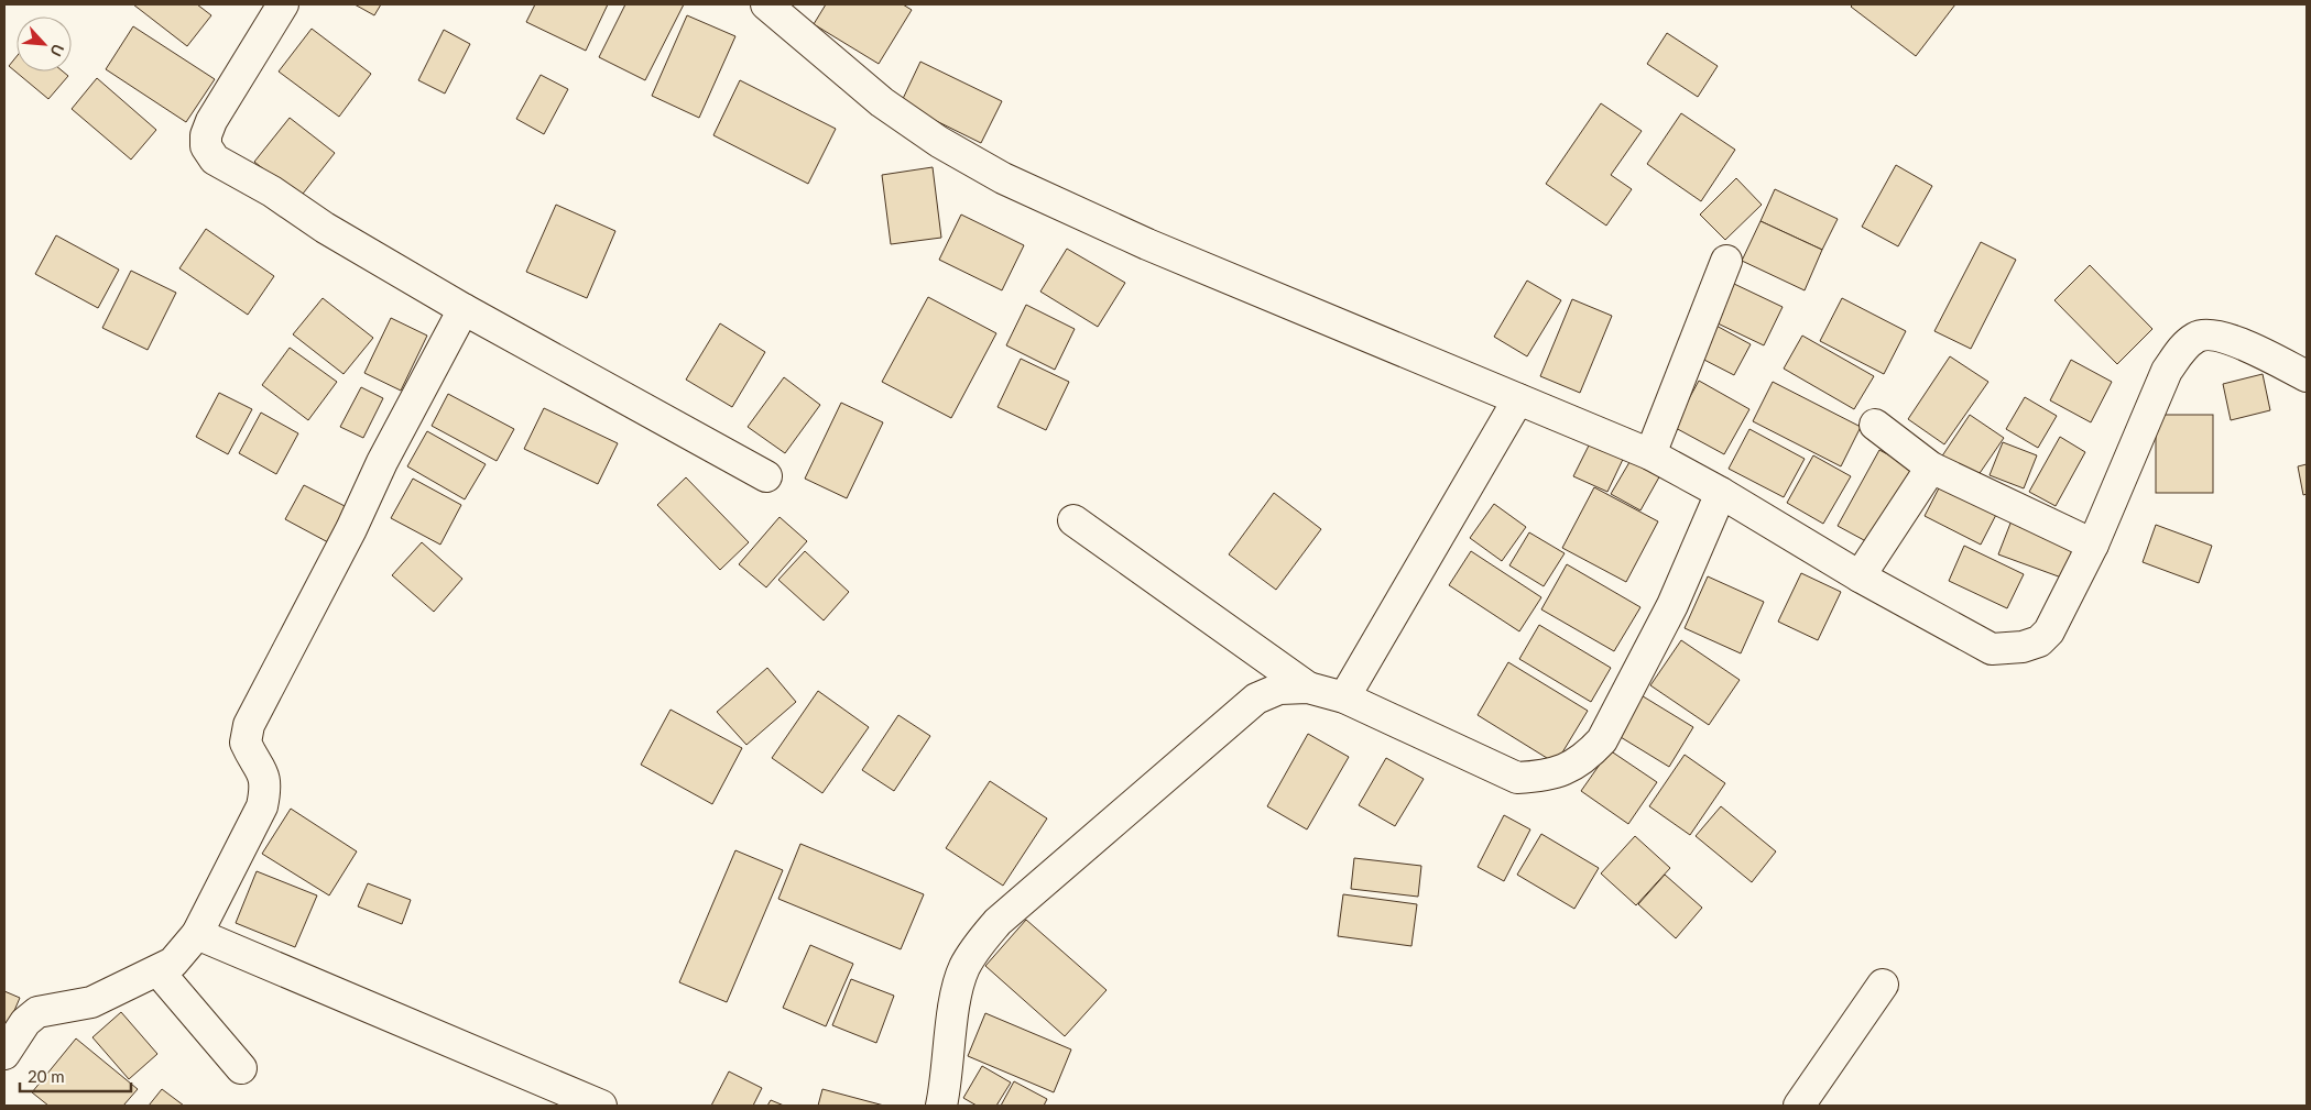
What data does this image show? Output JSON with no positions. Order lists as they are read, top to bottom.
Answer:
{
  "scale_bar": "20 m",
  "north": "bottom right"
}
